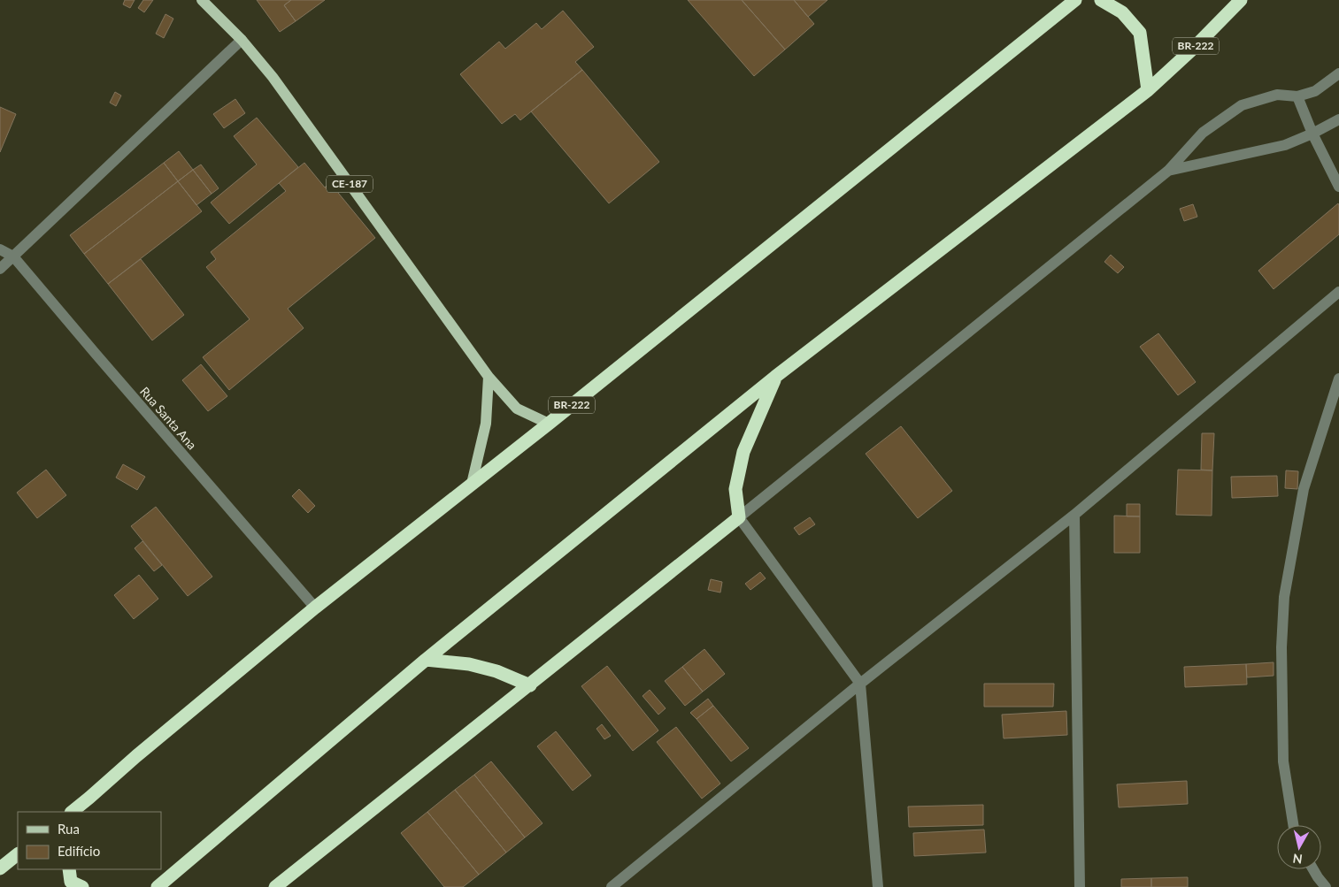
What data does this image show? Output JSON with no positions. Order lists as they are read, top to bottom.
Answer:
{
  "streets": {
    "highway": ["BR-222"],
    "main road": ["CE-187"],
    "street": ["Rua Santa Ana"]
  },
  "crossings": [
    ["BR-222", "CE-187"],
    ["BR-222", "Rua Santa Ana"]
  ],
  "legend": ["Rua", "Edifício"],
  "north": "bottom"
}
